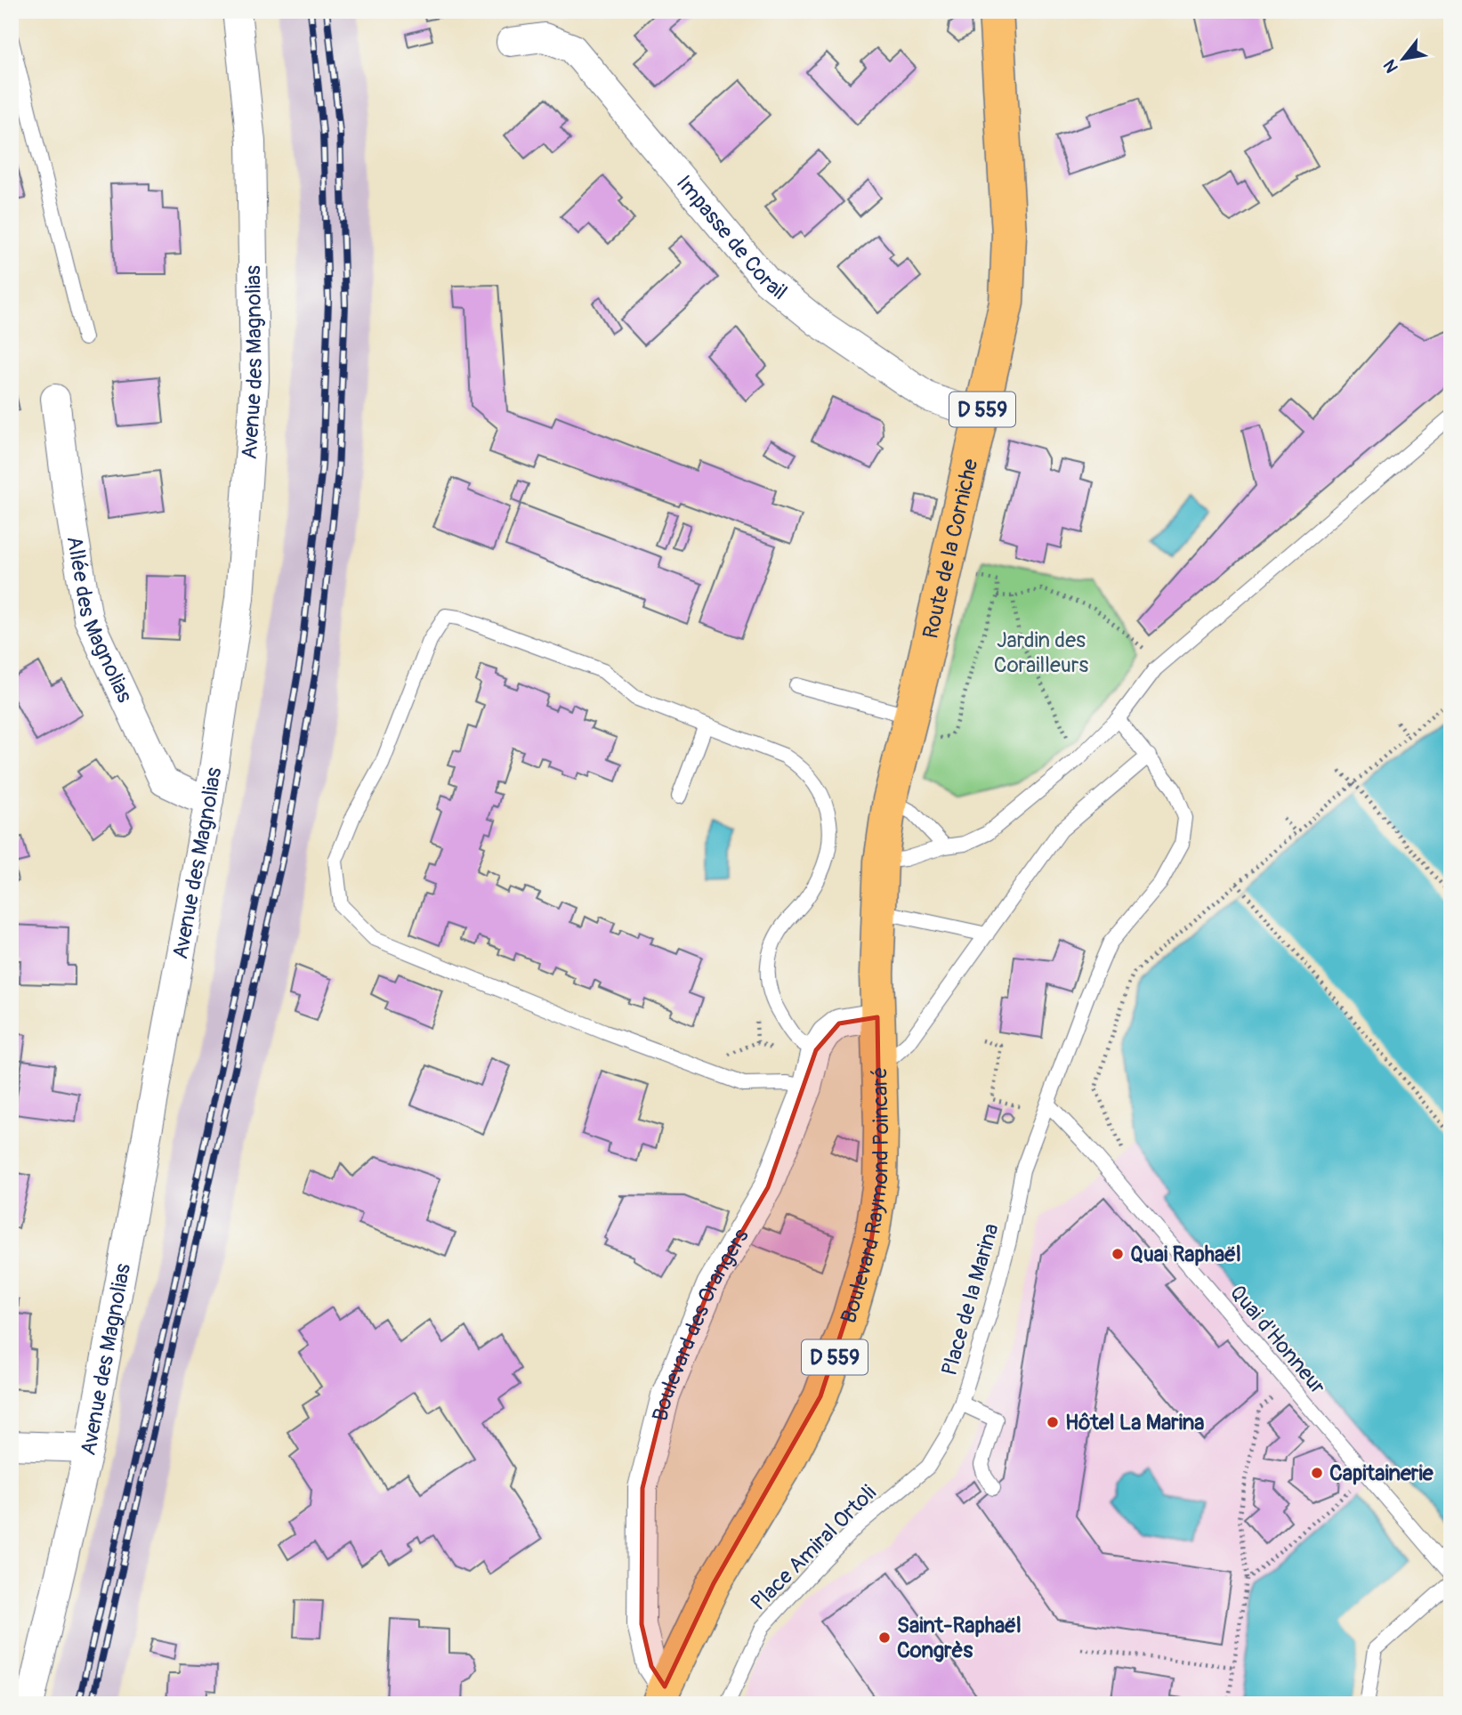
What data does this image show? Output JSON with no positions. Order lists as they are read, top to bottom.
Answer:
{
  "streets": {
    "main road": ["D 559", "Route de la Corniche", "Boulevard Raymond Poincaré"],
    "street": [
      "Impasse de Corail",
      "Avenue des Magnolias",
      "Allée des Magnolias",
      "Boulevard des Orangers"
    ],
    "lane": ["Place de la Marina", "Quai d'Honneur", "Place Amiral Ortoli"]
  },
  "crossings": [
    ["Impasse de Corail", "Route de la Corniche"],
    ["Avenue des Magnolias", "Allée des Magnolias"],
    ["Route de la Corniche", "Boulevard Raymond Poincaré"],
    ["Boulevard Raymond Poincaré", "Boulevard des Orangers"],
    ["Place de la Marina", "Quai d'Honneur"],
    ["Place de la Marina", "Place Amiral Ortoli"]
  ],
  "parks": ["Jardin des Corailleurs"],
  "places": [
    "Quai Raphaël",
    "Hôtel La Marina",
    "Capitainerie",
    "Saint-Raphaël Congrès"
  ],
  "north": "bottom left"
}
